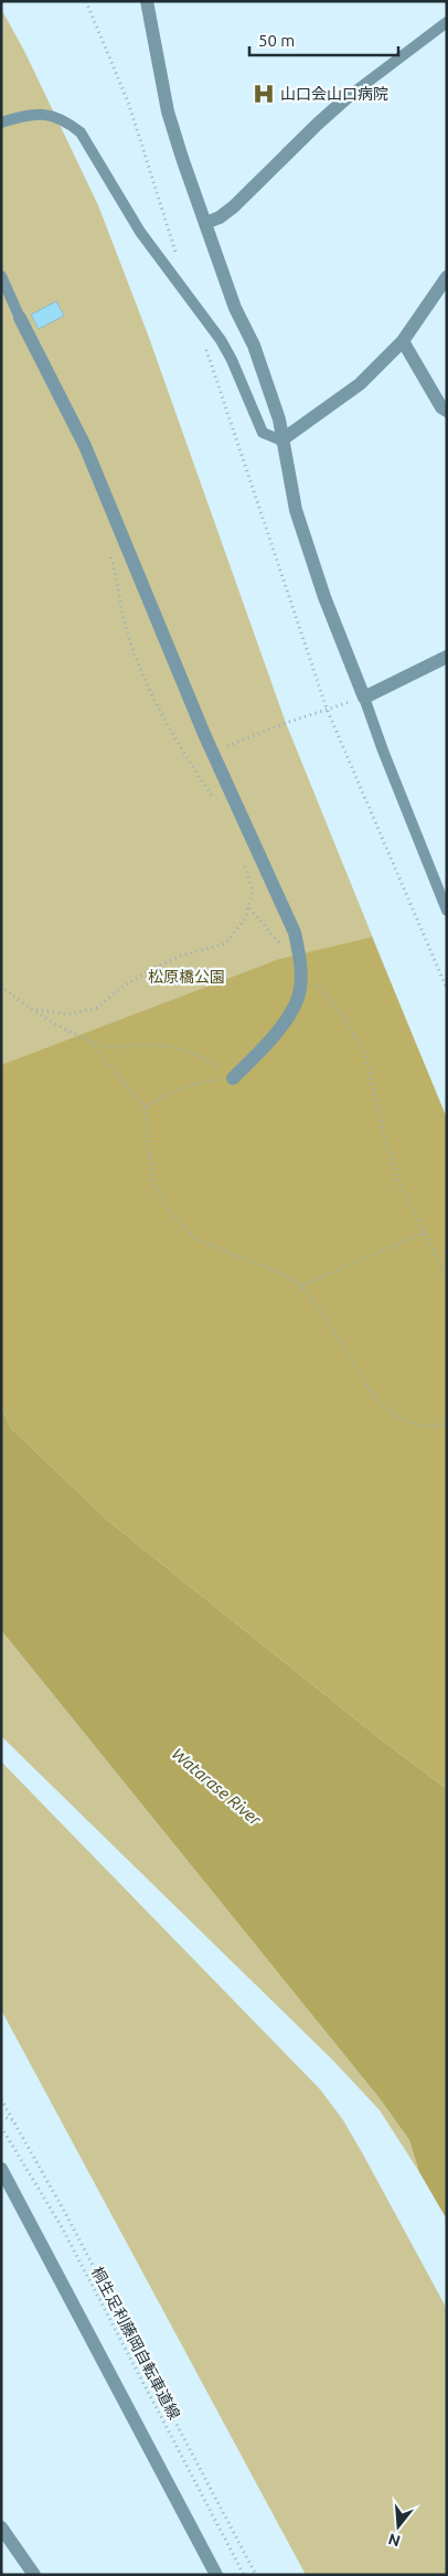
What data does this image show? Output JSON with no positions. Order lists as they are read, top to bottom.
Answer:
{
  "streets": {
    "path": ["桐生足利藤岡自転車道線"]
  },
  "water": ["Watarase River"],
  "parks": ["松原橋公園"],
  "places": {
    "hospital": ["山口会山口病院"]
  },
  "scale_bar": "50 m",
  "north": "bottom"
}
